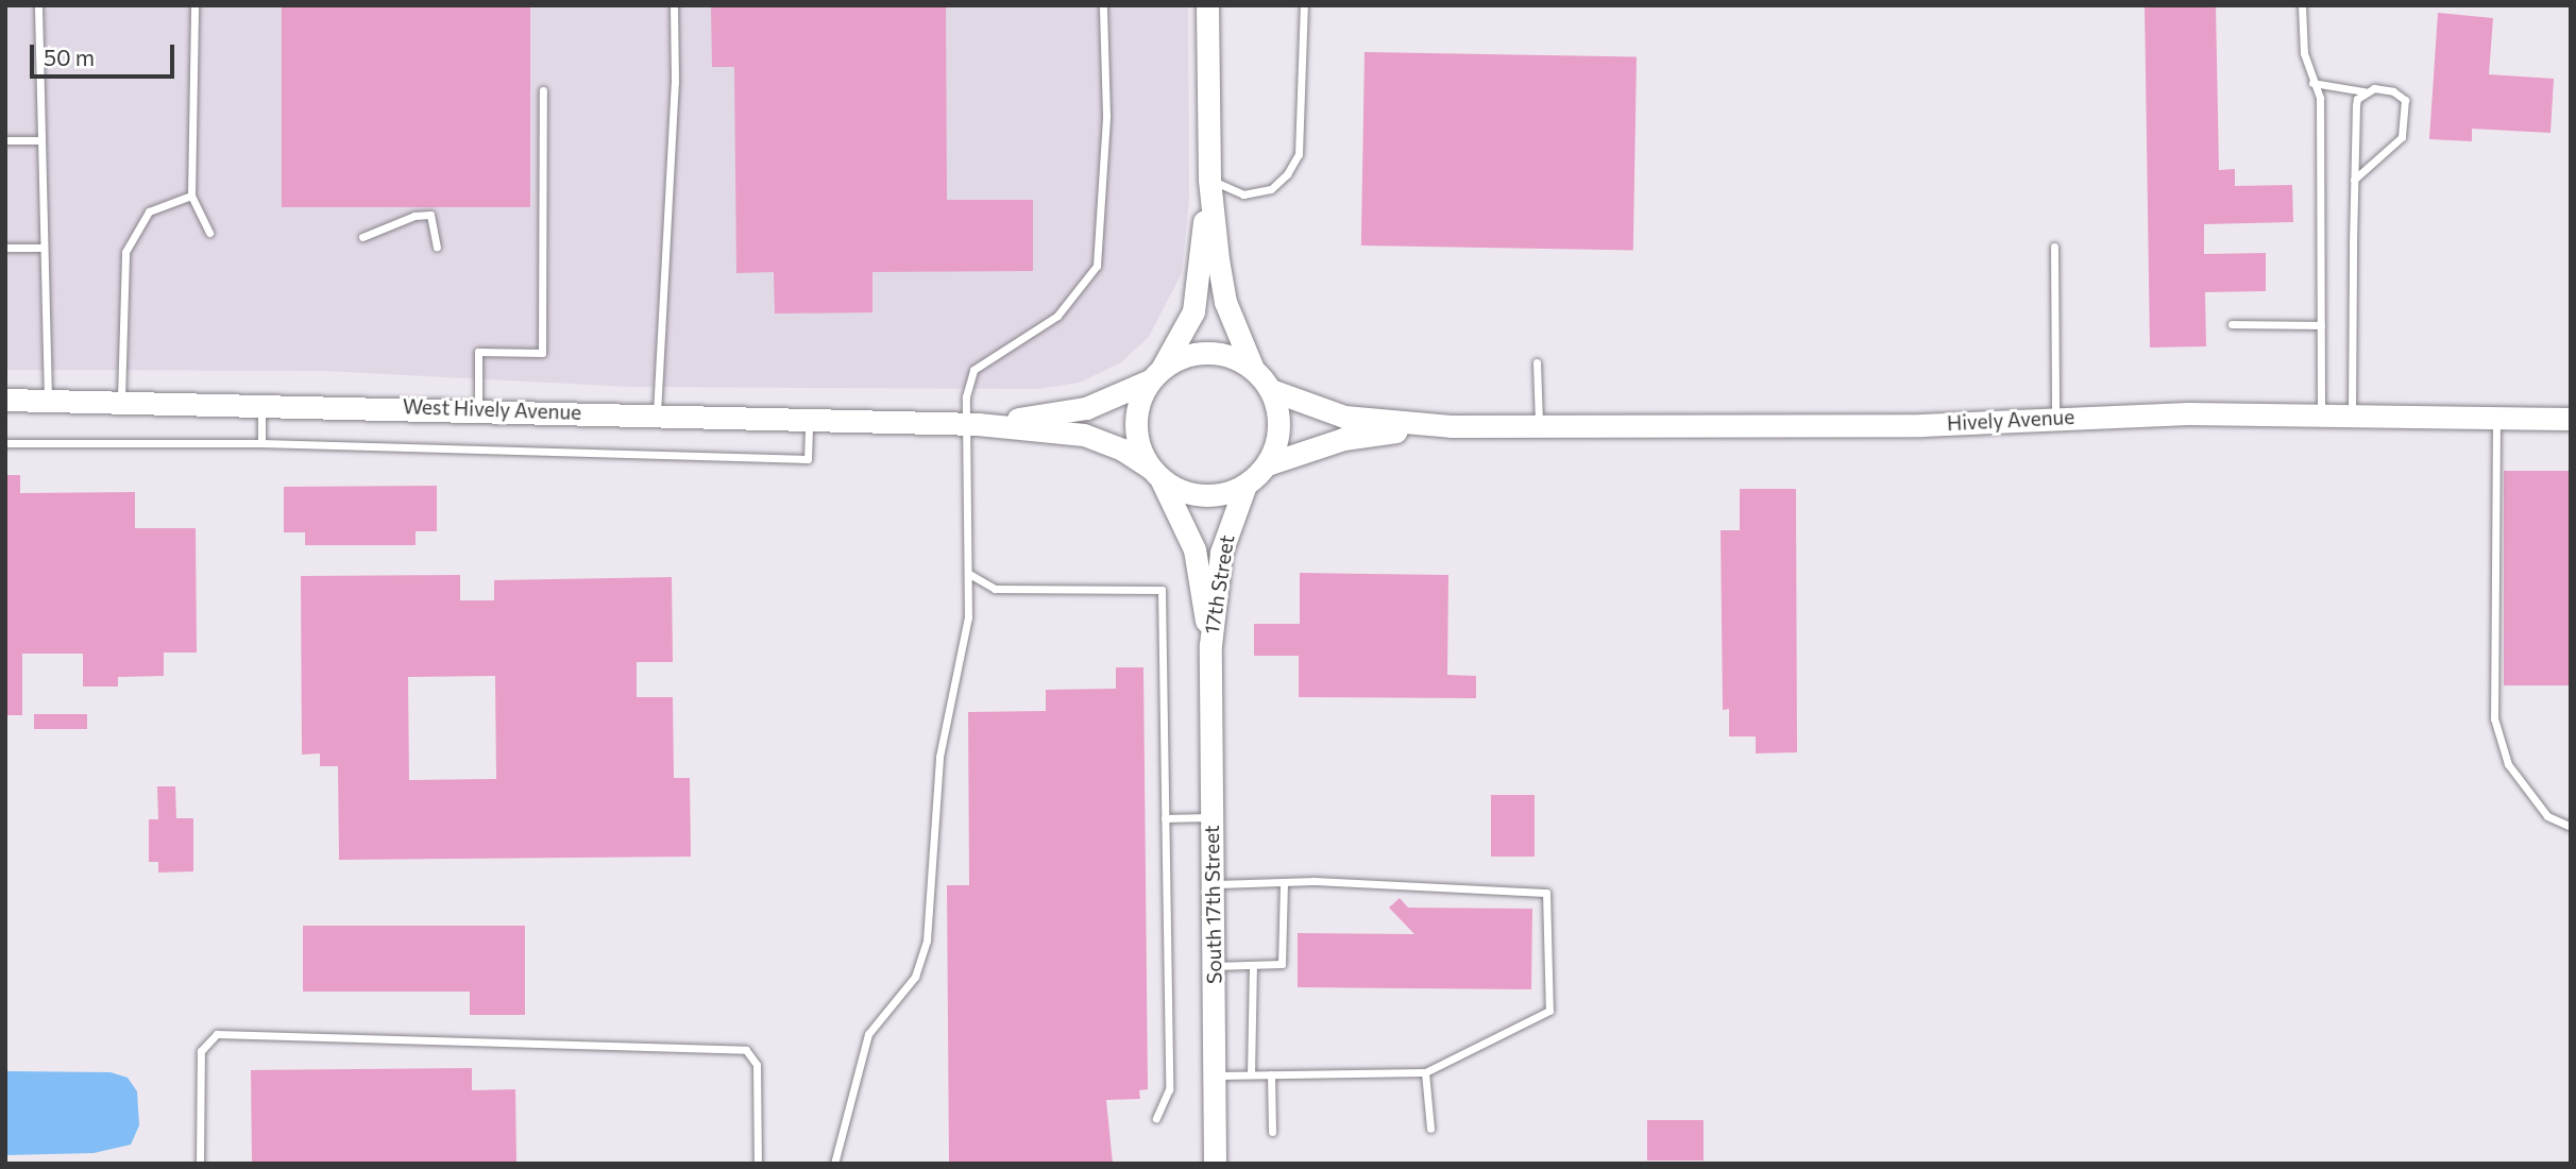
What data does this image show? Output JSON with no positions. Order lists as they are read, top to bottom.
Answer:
{
  "streets": {
    "street": [
      "West Hively Avenue",
      "Hively Avenue",
      "17th Street",
      "South 17th Street"
    ]
  },
  "crossings": [
    ["Hively Avenue", "17th Street"],
    ["17th Street", "South 17th Street"]
  ],
  "scale_bar": "50 m"
}
